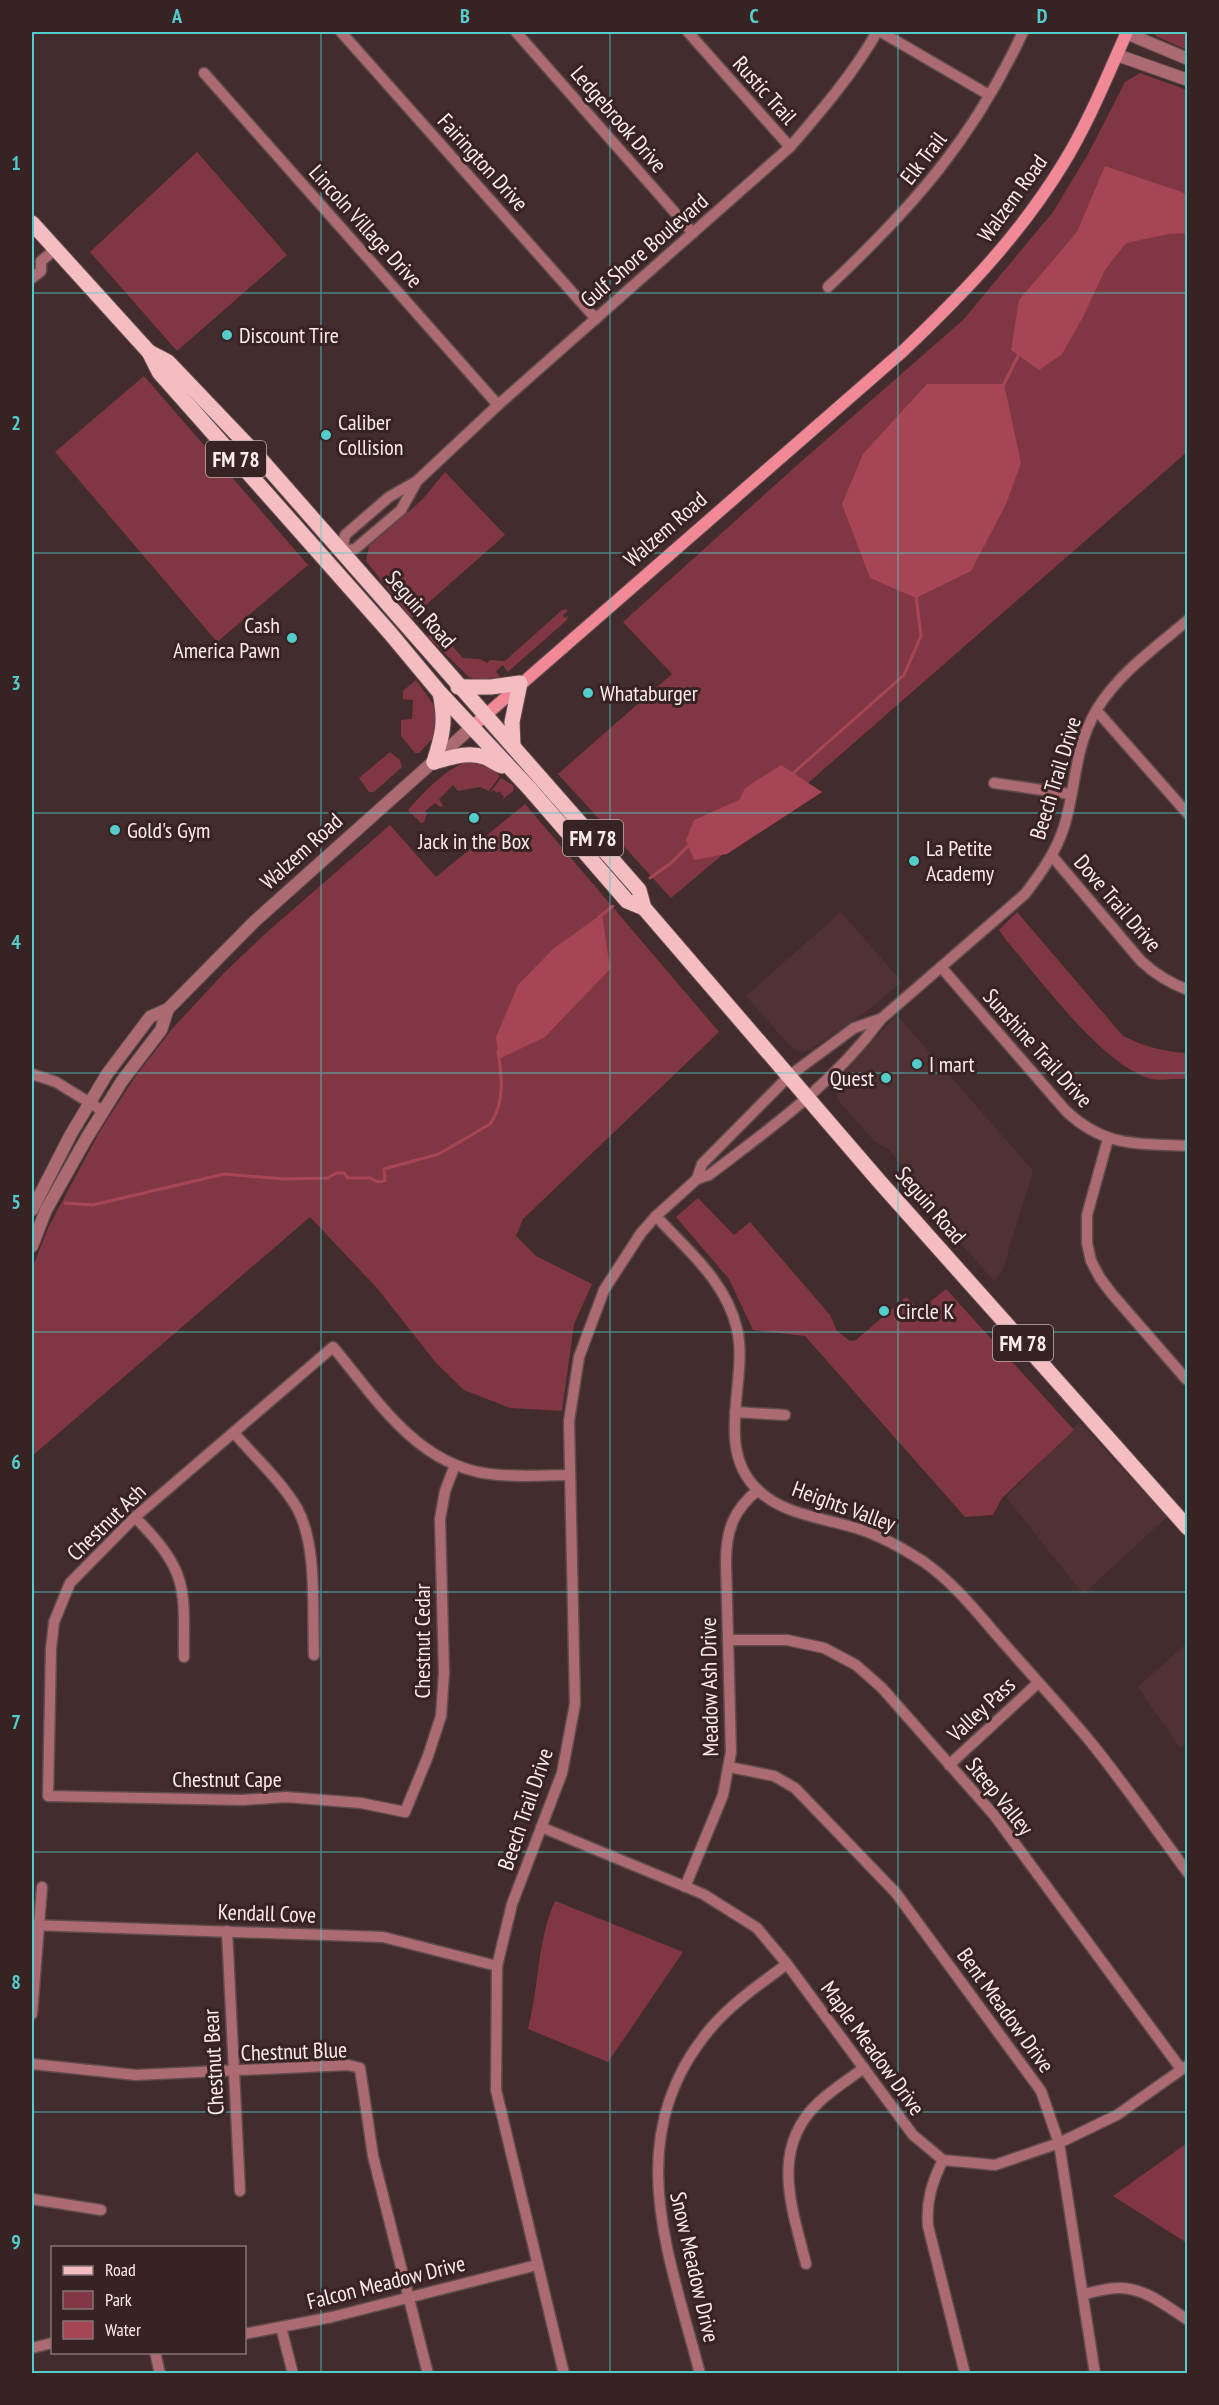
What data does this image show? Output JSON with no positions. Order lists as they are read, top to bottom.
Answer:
{
  "streets": {
    "main road": ["Walzem Road", "FM 78", "Seguin Road"],
    "street": [
      "Rustic Trail",
      "Ledgebrook Drive",
      "Elk Trail",
      "Fairington Drive",
      "Lincoln Village Drive",
      "Gulf Shore Boulevard",
      "Beech Trail Drive",
      "Dove Trail Drive",
      "Sunshine Trail Drive",
      "Heights Valley",
      "Chestnut Ash",
      "Chestnut Cedar",
      "Meadow Ash Drive",
      "Valley Pass",
      "Chestnut Cape",
      "Steep Valley",
      "Kendall Cove",
      "Bent Meadow Drive",
      "Maple Meadow Drive",
      "Chestnut Blue",
      "Chestnut Bear",
      "Snow Meadow Drive",
      "Falcon Meadow Drive"
    ]
  },
  "crossings": [
    ["Rustic Trail", "Gulf Shore Boulevard"],
    ["Ledgebrook Drive", "Gulf Shore Boulevard"],
    ["Fairington Drive", "Gulf Shore Boulevard"],
    ["Walzem Road", "Seguin Road"],
    ["Lincoln Village Drive", "Gulf Shore Boulevard"],
    ["Gulf Shore Boulevard", "Seguin Road"],
    ["Seguin Road", "Beech Trail Drive"],
    ["Beech Trail Drive", "Dove Trail Drive"],
    ["Beech Trail Drive", "Sunshine Trail Drive"],
    ["Beech Trail Drive", "Heights Valley"],
    ["Beech Trail Drive", "Kendall Cove"],
    ["Beech Trail Drive", "Maple Meadow Drive"],
    ["Beech Trail Drive", "Falcon Meadow Drive"],
    ["Heights Valley", "Meadow Ash Drive"],
    ["Heights Valley", "Valley Pass"],
    ["Chestnut Ash", "Chestnut Cedar"],
    ["Chestnut Ash", "Chestnut Cape"],
    ["Chestnut Cedar", "Chestnut Cape"],
    ["Meadow Ash Drive", "Steep Valley"],
    ["Meadow Ash Drive", "Bent Meadow Drive"],
    ["Meadow Ash Drive", "Maple Meadow Drive"],
    ["Valley Pass", "Steep Valley"],
    ["Kendall Cove", "Chestnut Bear"],
    ["Maple Meadow Drive", "Snow Meadow Drive"],
    ["Chestnut Blue", "Chestnut Bear"],
    ["Chestnut Blue", "Falcon Meadow Drive"]
  ],
  "places": [
    "Discount Tire",
    "Caliber Collision",
    "Cash America Pawn",
    "Whataburger",
    "Jack in the Box",
    "Gold's Gym",
    "La Petite Academy",
    "I mart",
    "Quest",
    "Circle K"
  ],
  "legend": ["Road", "Park", "Water"],
  "grid": {
    "columns": [
      "A",
      "B",
      "C",
      "D"
    ],
    "rows": [
      "1",
      "2",
      "3",
      "4",
      "5",
      "6",
      "7",
      "8",
      "9"
    ]
  }
}
